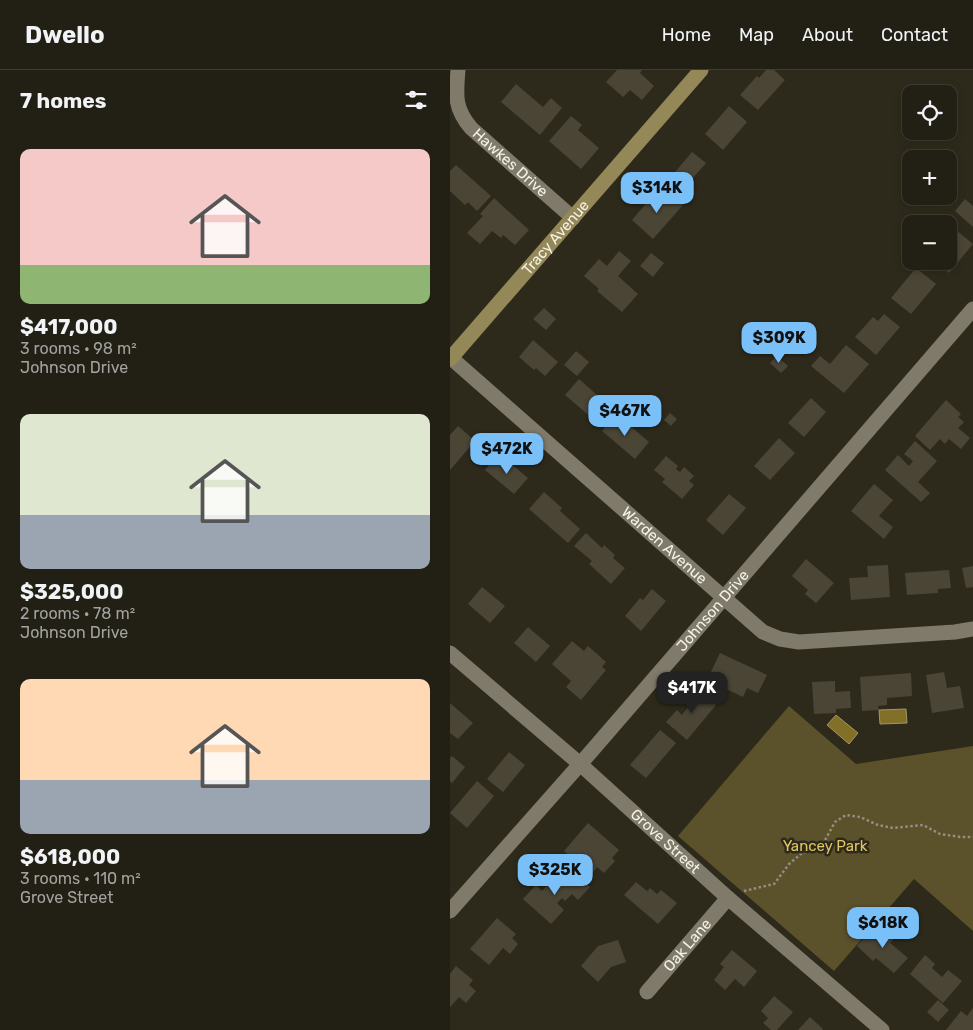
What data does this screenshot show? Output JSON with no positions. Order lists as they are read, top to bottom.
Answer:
{
  "streets": {
    "street": [
      "Hawkes Drive",
      "Tracy Avenue",
      "Warden Avenue",
      "Johnson Drive",
      "Grove Street",
      "Oak Lane"
    ]
  },
  "crossings": [
    ["Hawkes Drive", "Tracy Avenue"],
    ["Tracy Avenue", "Warden Avenue"],
    ["Warden Avenue", "Johnson Drive"],
    ["Johnson Drive", "Grove Street"],
    ["Grove Street", "Oak Lane"]
  ],
  "parks": ["Yancey Park"],
  "page": {
    "header": "Dwello",
    "nav": [
      "Home",
      "Map",
      "About",
      "Contact"
    ],
    "heading": "7 homes",
    "map_buttons": ["+", "−"],
    "list": [
      {
        "name": "$417,000",
        "note": "3 rooms · 98 m² · Johnson Drive"
      },
      {
        "name": "$325,000",
        "note": "2 rooms · 78 m² · Johnson Drive"
      },
      {
        "name": "$618,000",
        "note": "3 rooms · 110 m² · Grove Street"
      }
    ],
    "price": [
      "$314K",
      "$309K",
      "$467K",
      "$472K",
      "$417K",
      "$325K",
      "$618K"
    ]
  }
}
